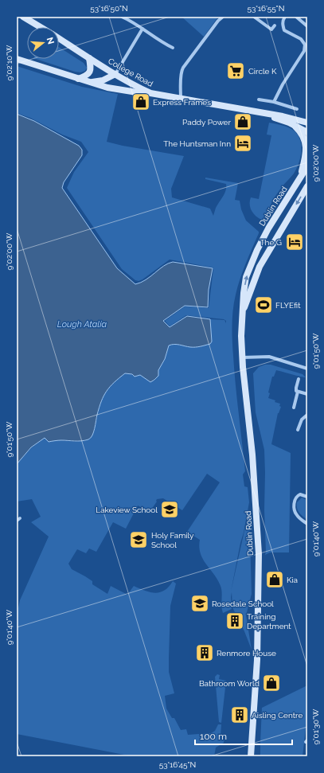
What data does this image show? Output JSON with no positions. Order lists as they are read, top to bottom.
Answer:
{
  "streets": {
    "main road": ["College Road", "Dublin Road"]
  },
  "water": ["Lough Atalia"],
  "places": {
    "supermarket": ["Circle K"],
    "shop": [
      "Express Frames",
      "Paddy Power",
      "Kia",
      "Bathroom World"
    ],
    "hotel": ["The Huntsman Inn", "The G"],
    "sports": ["FLYEfit"],
    "school or university": ["Lakeview School", "Holy Family School", "Rosedale School"],
    "building": ["Training Department", "Renmore House", "Aisling Centre"]
  },
  "scale_bar": "100 m",
  "north": "right",
  "coordinates": [
    "53°16'50\"N",
    "53°16'55\"N",
    "9°02'10\"W",
    "9°02'00\"W",
    "9°01'50\"W",
    "9°01'40\"W",
    "9°01'30\"W",
    "53°16'45\"N"
  ]
}
